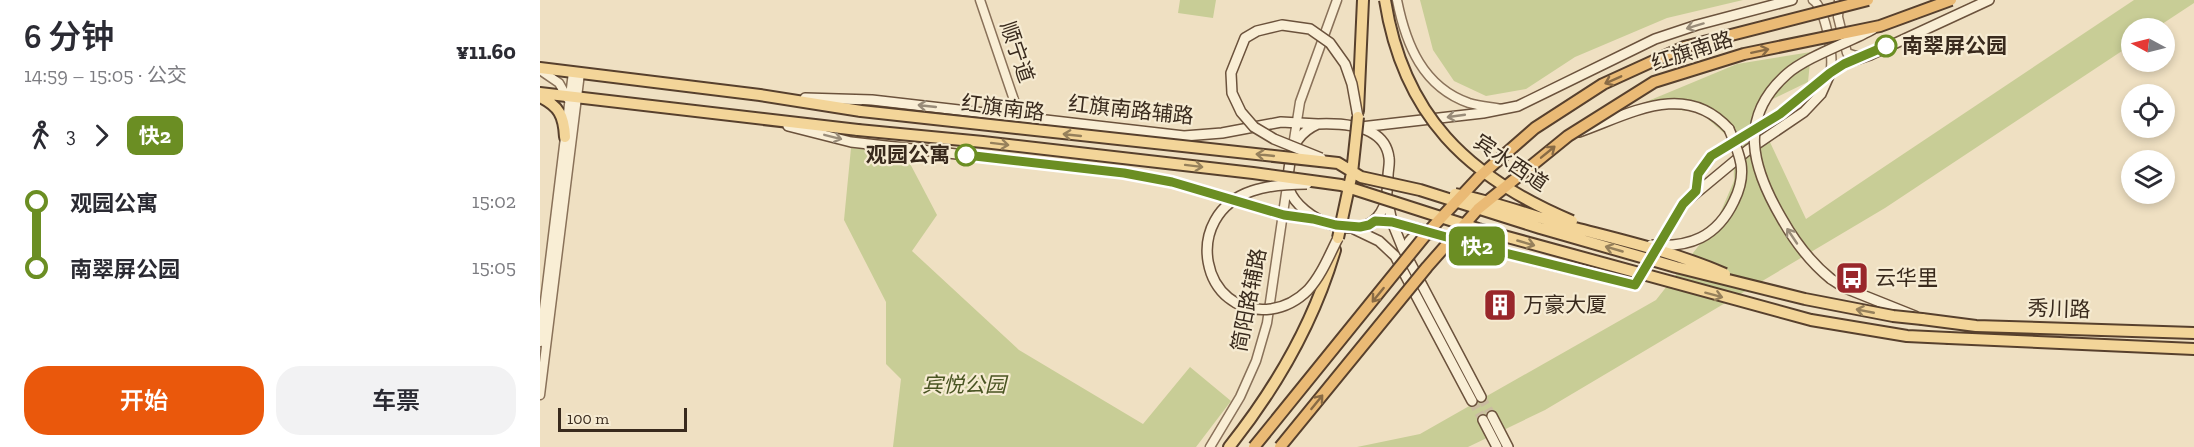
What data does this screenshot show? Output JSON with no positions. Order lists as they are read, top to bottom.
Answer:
{
  "streets": {
    "highway": ["红旗南路"],
    "main road": ["红旗南路辅路", "宾水西道", "秀川路"],
    "street": ["顺宁道", "简阳路辅路"]
  },
  "crossings": [
    ["红旗南路", "红旗南路辅路"],
    ["红旗南路", "秀川路"],
    ["顺宁道", "红旗南路辅路"]
  ],
  "parks": ["宾悦公园"],
  "places": {
    "other": ["南翠屏公园", "观园公寓"],
    "bus stop": ["云华里"],
    "building": ["万豪大厦"]
  },
  "lines": ["bus line 快2"],
  "scale_bar": "100 m",
  "north": "left",
  "page": {
    "heading": ["6 分钟", "14:59 – 15:05 · 公交", "¥11.60"],
    "on_map": "快2",
    "legs": ["3", "快2"],
    "list": [
      {
        "name": "观园公寓",
        "value": "15:02"
      },
      {
        "name": "南翠屏公园",
        "value": "15:05"
      }
    ],
    "buttons": ["开始", "车票"],
    "scale": "100 m"
  }
}
